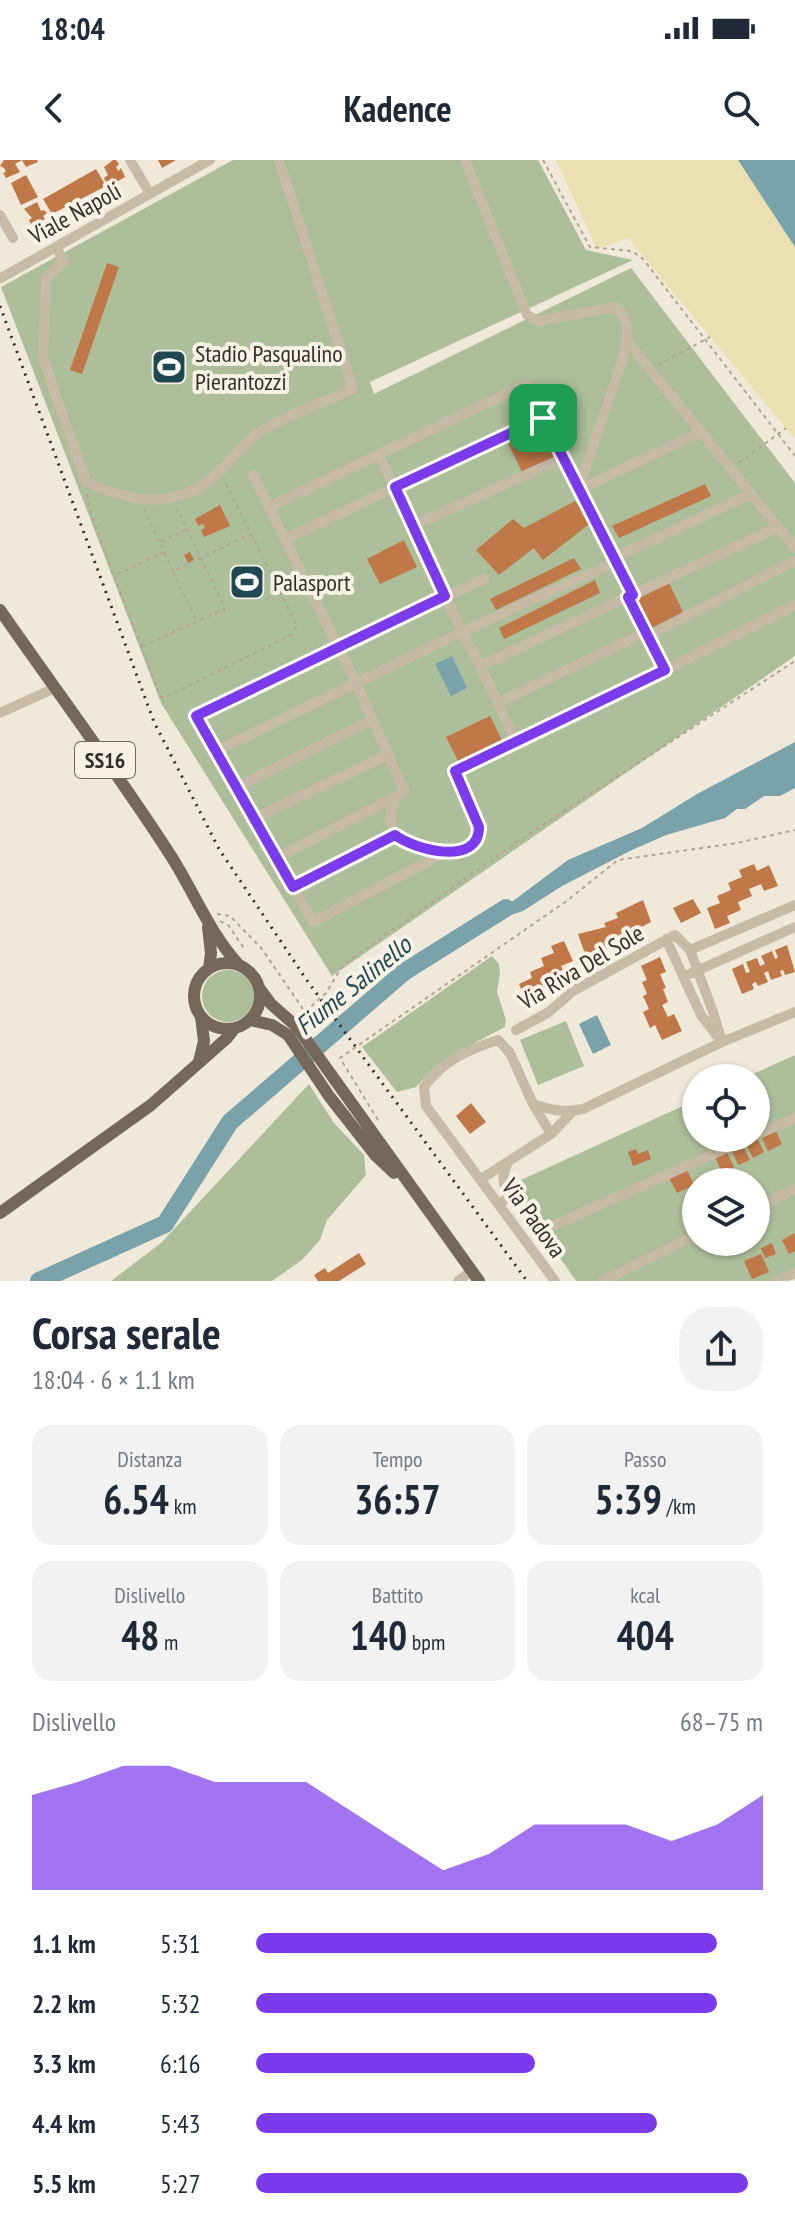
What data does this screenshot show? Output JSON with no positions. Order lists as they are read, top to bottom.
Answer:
{
  "streets": {
    "main road": ["SS16"],
    "street": ["Viale Napoli", "Via Riva Del Sole", "Via Padova"]
  },
  "water": ["Fiume Salinello"],
  "places": {
    "sports": ["Stadio Pasqualino Pierantozzi", "Palasport"]
  },
  "page": {
    "status": "18:04",
    "header": "Kadence",
    "heading": ["Corsa serale", "18:04 · 6 × 1.1 km"],
    "stats": [
      ["Distanza", "6.54 km"],
      ["Tempo", "36:57"],
      ["Passo", "5:39 /km"],
      ["Dislivello", "48 m"],
      ["Battito", "140 bpm"],
      ["kcal", "404"]
    ],
    "chart": ["Dislivello", "68–75 m"],
    "list": [
      {
        "name": "1.1 km",
        "note": "5:31"
      },
      {
        "name": "2.2 km",
        "note": "5:32"
      },
      {
        "name": "3.3 km",
        "note": "6:16"
      },
      {
        "name": "4.4 km",
        "note": "5:43"
      },
      {
        "name": "5.5 km",
        "note": "5:27"
      }
    ]
  }
}
